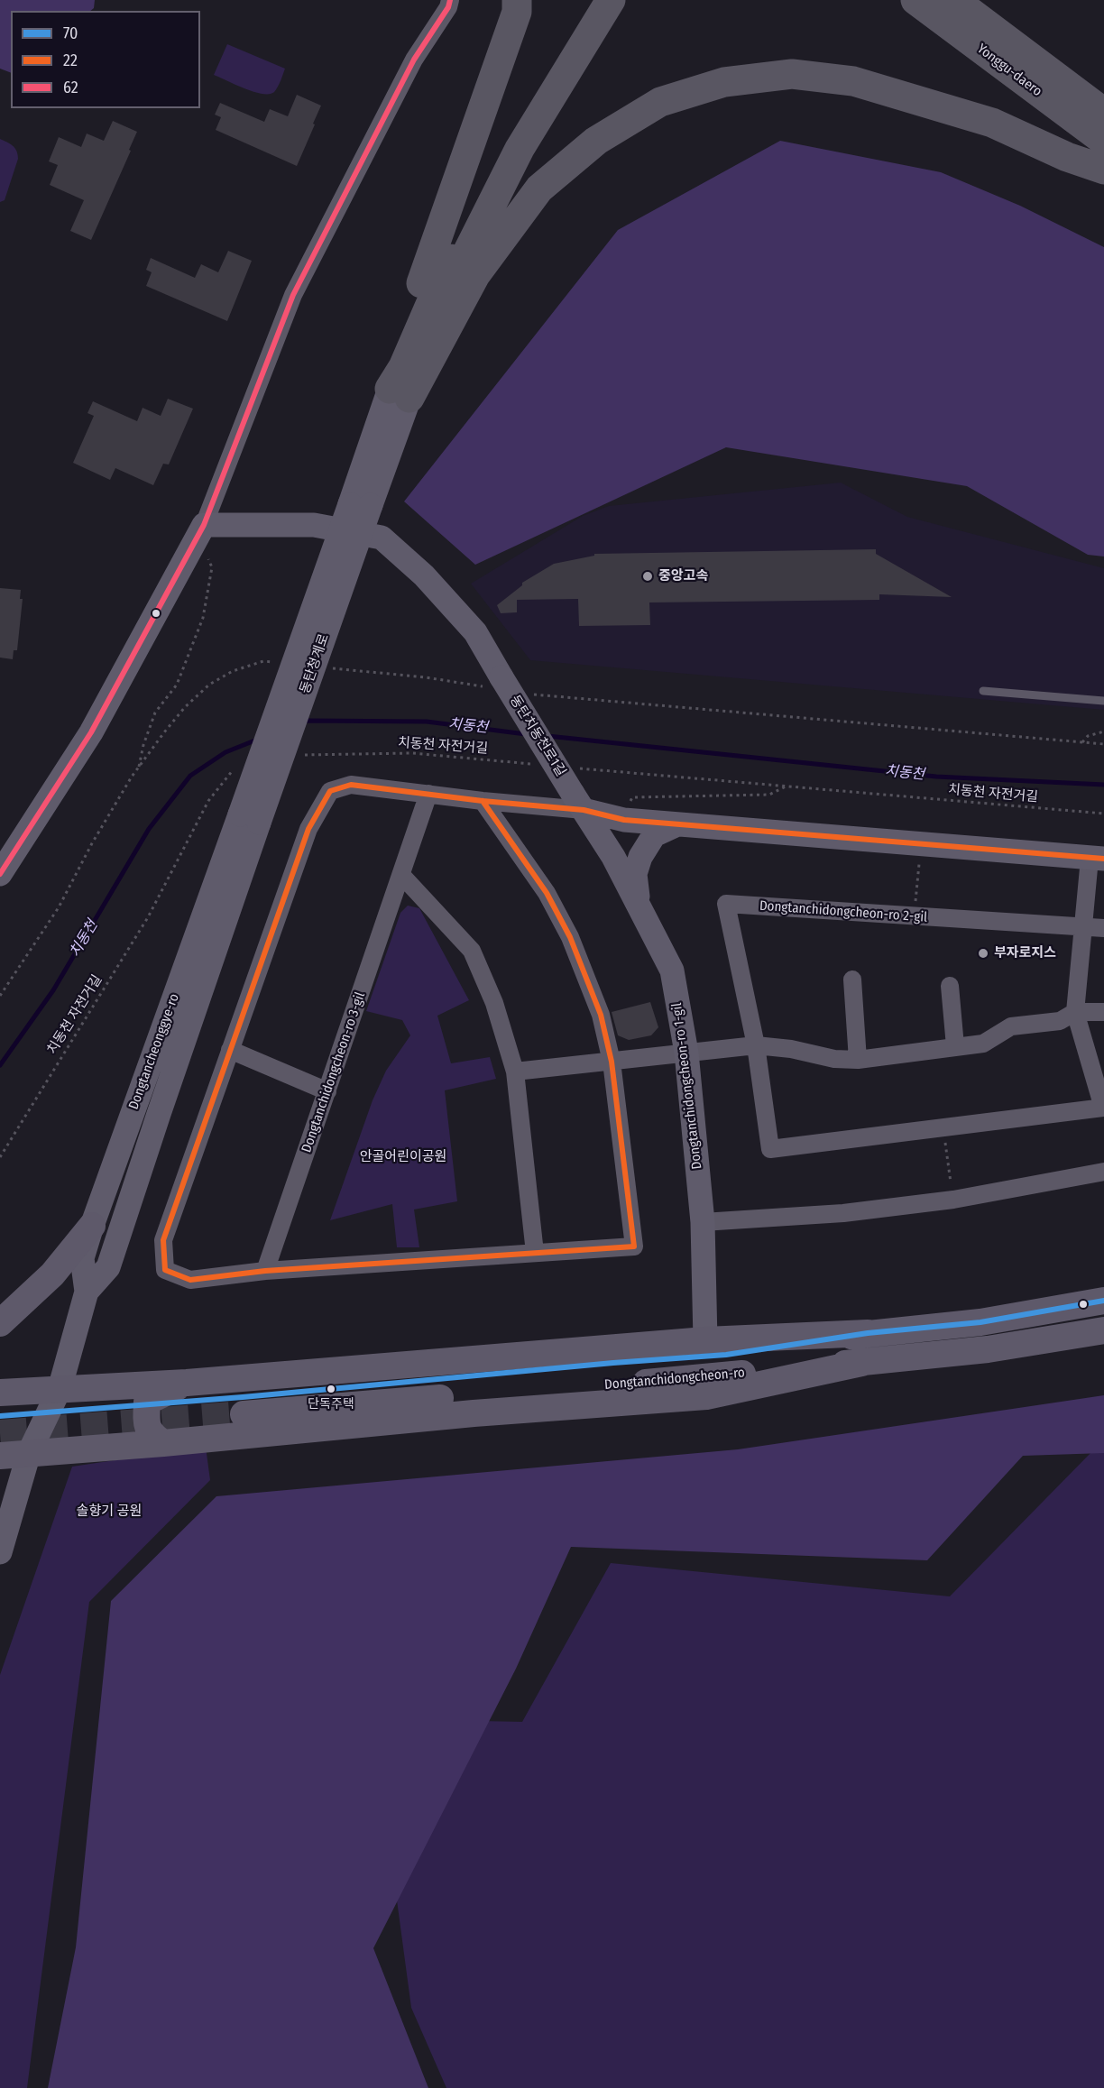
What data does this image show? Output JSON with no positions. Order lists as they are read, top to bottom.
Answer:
{
  "streets": {
    "highway": ["Yonggu-daero"],
    "main road": ["Dongtanchidongcheon-ro"],
    "street": [
      "동탄청계로",
      "동탄치동천로1길",
      "Dongtanchidongcheon-ro 2-gil",
      "Dongtancheonggye-ro",
      "Dongtanchidongcheon-ro 3-gil",
      "Dongtanchidongcheon-ro 1-gil"
    ],
    "path": ["치동천 자전거길"]
  },
  "crossings": [
    ["동탄청계로", "Dongtancheonggye-ro"],
    ["동탄치동천로1길", "Dongtanchidongcheon-ro 1-gil"]
  ],
  "water": ["치동천"],
  "parks": ["안골어린이공원", "솔향기 공원"],
  "places": ["중앙고속", "부자로지스", "단독주택"],
  "lines": ["transit line 62", "transit line 22", "transit line 70"],
  "legend": ["70", "22", "62"]
}
